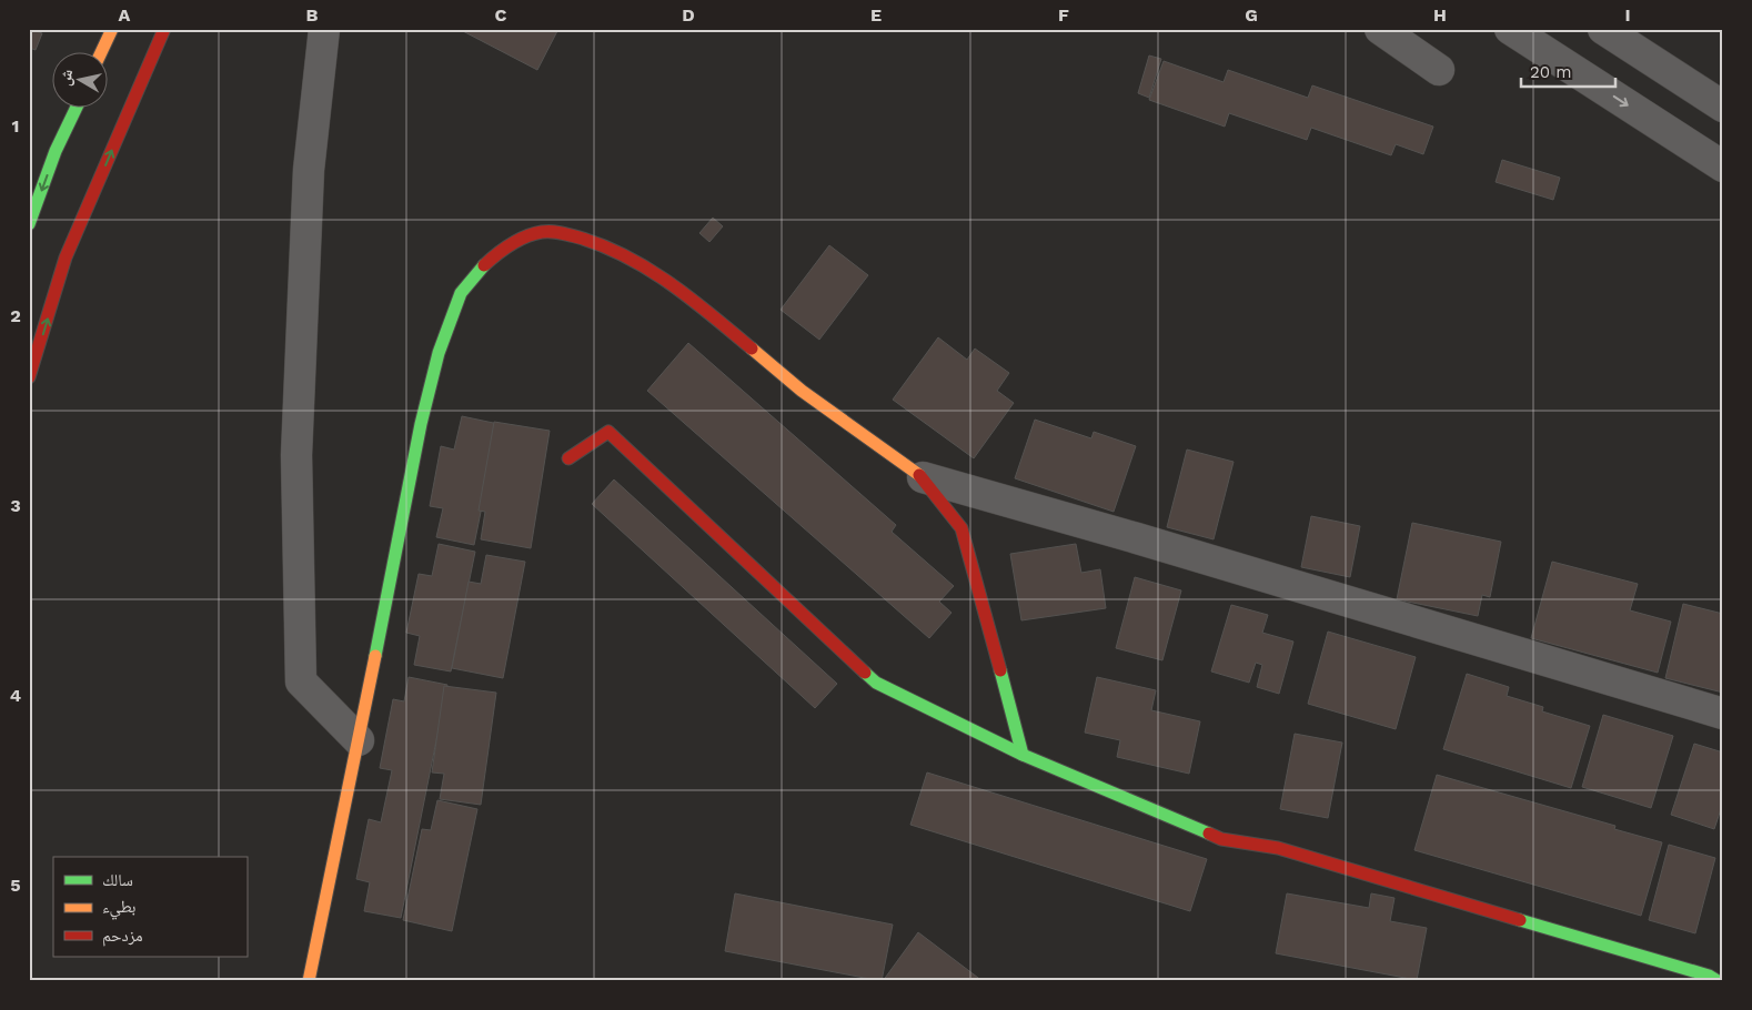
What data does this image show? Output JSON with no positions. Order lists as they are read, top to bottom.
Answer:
{
  "legend": ["سالك", "بطيء", "مزدحم"],
  "scale_bar": "20 m",
  "north": "left",
  "grid": {
    "columns": [
      "A",
      "B",
      "C",
      "D",
      "E",
      "F",
      "G",
      "H",
      "I"
    ],
    "rows": [
      "1",
      "2",
      "3",
      "4",
      "5"
    ]
  }
}
